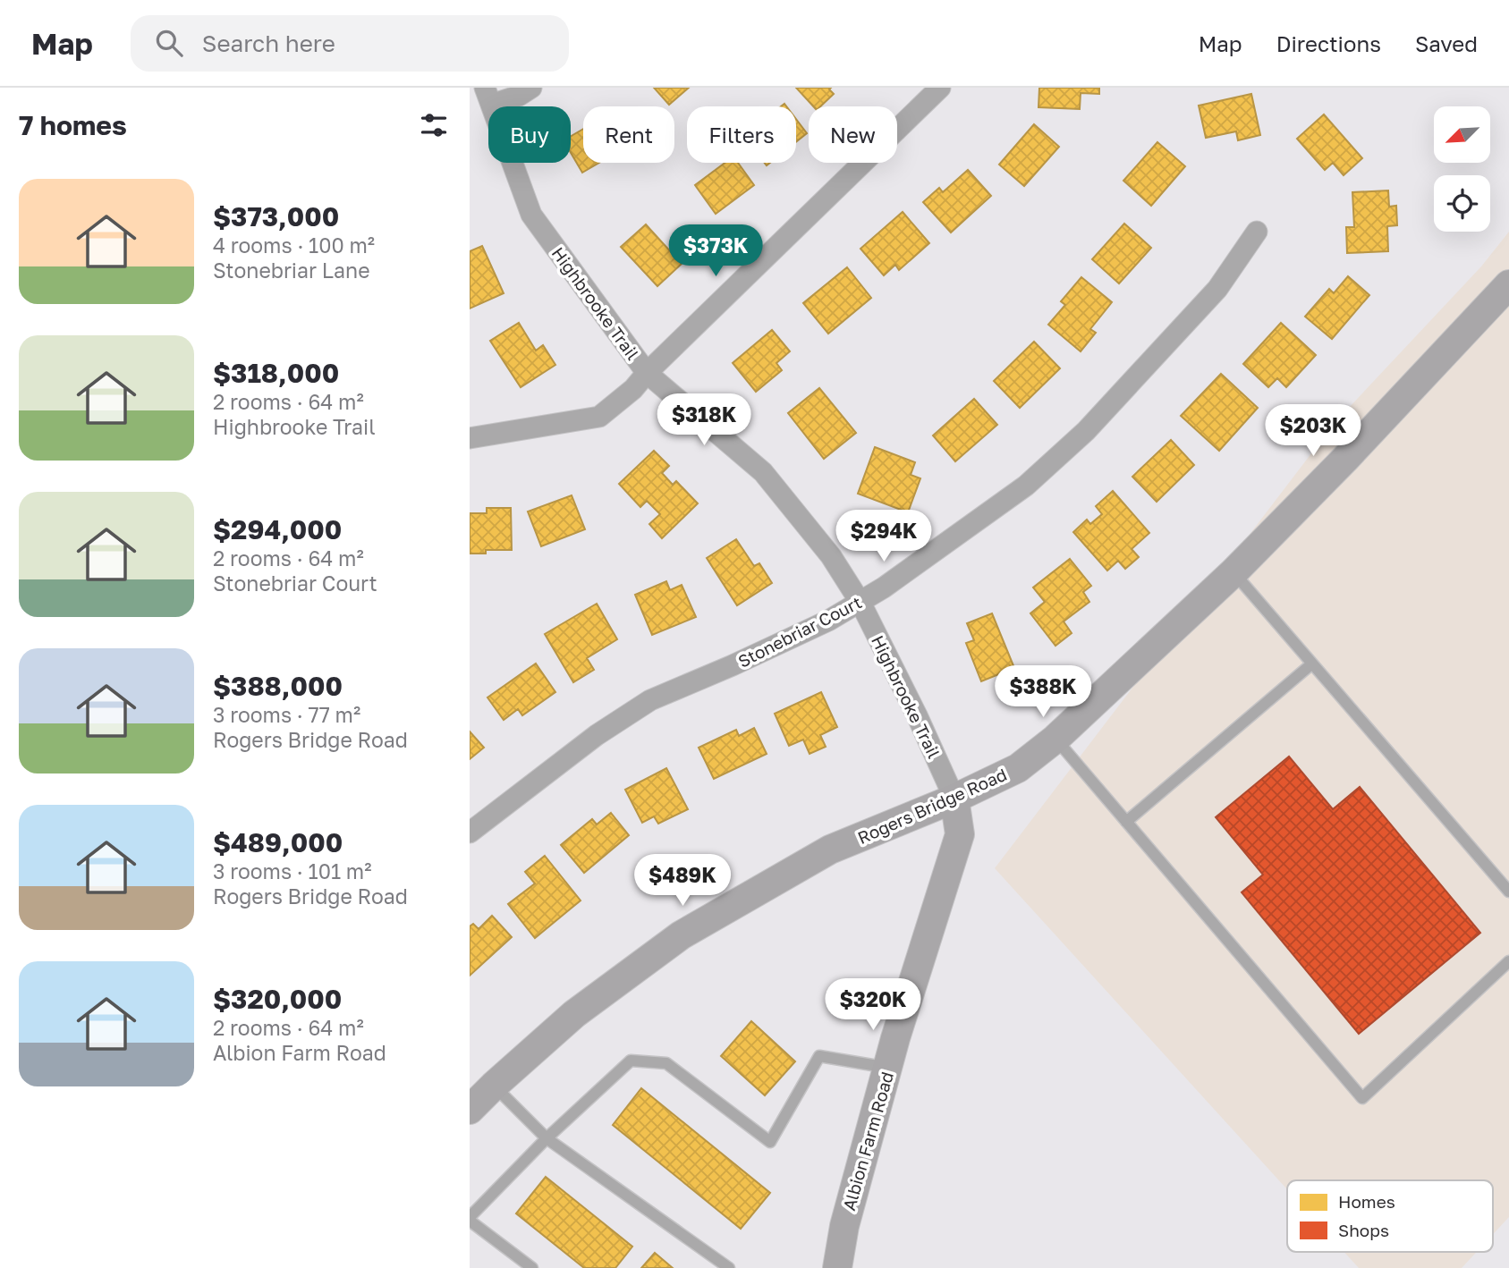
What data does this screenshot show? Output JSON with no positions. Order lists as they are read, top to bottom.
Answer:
{
  "streets": {
    "street": [
      "Highbrooke Trail",
      "Stonebriar Court",
      "Rogers Bridge Road",
      "Albion Farm Road"
    ]
  },
  "crossings": [
    ["Highbrooke Trail", "Stonebriar Court"],
    ["Highbrooke Trail", "Rogers Bridge Road"],
    ["Highbrooke Trail", "Albion Farm Road"],
    ["Rogers Bridge Road", "Albion Farm Road"]
  ],
  "legend": ["Homes", "Shops"],
  "north": "bottom left",
  "page": {
    "header": "Map",
    "search": "Search here",
    "nav": ["Map", "Directions", "Saved"],
    "heading": "7 homes",
    "chip": [
      "Buy",
      "Rent",
      "Filters",
      "New"
    ],
    "list": [
      {
        "name": "$373,000",
        "note": "4 rooms · 100 m² · Stonebriar Lane"
      },
      {
        "name": "$318,000",
        "note": "2 rooms · 64 m² · Highbrooke Trail"
      },
      {
        "name": "$294,000",
        "note": "2 rooms · 64 m² · Stonebriar Court"
      },
      {
        "name": "$388,000",
        "note": "3 rooms · 77 m² · Rogers Bridge Road"
      },
      {
        "name": "$489,000",
        "note": "3 rooms · 101 m² · Rogers Bridge Road"
      },
      {
        "name": "$320,000",
        "note": "2 rooms · 64 m² · Albion Farm Road"
      }
    ],
    "price": [
      "$373K",
      "$318K",
      "$203K",
      "$294K",
      "$388K",
      "$489K",
      "$320K"
    ]
  }
}
